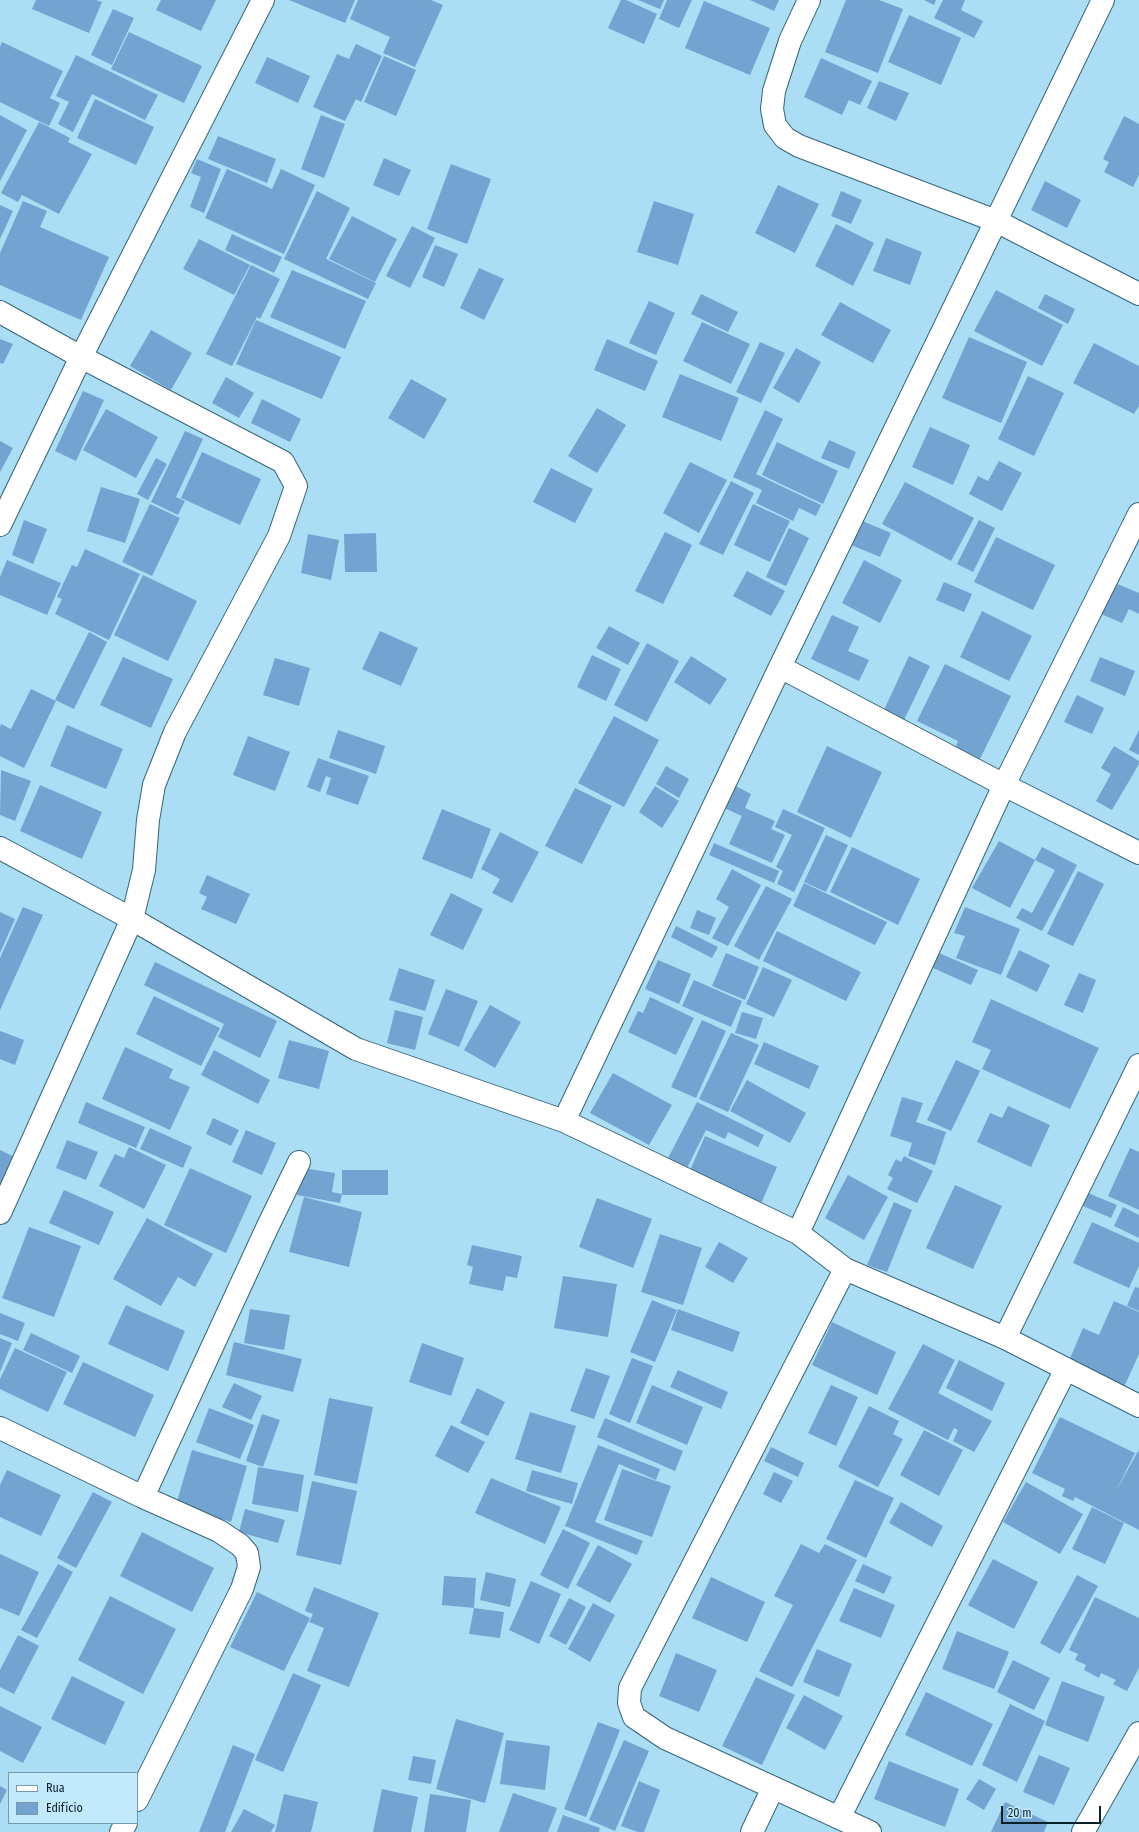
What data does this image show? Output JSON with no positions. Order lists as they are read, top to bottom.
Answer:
{
  "legend": ["Rua", "Edifício"],
  "scale_bar": "20 m"
}
